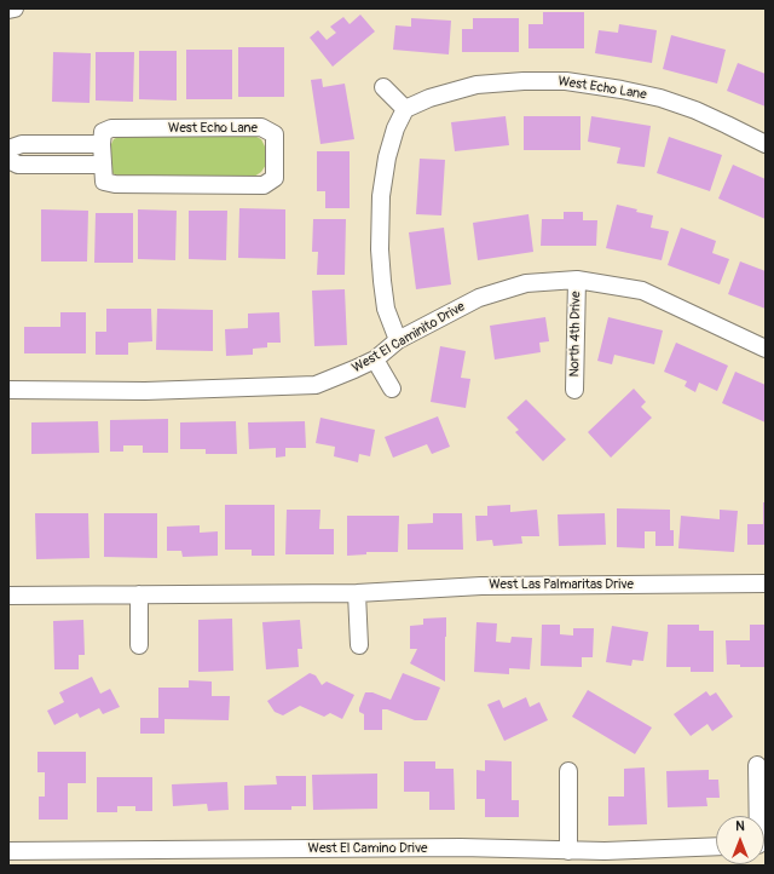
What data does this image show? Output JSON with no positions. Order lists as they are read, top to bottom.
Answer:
{
  "streets": {
    "street": [
      "West Echo Lane",
      "North 4th Drive",
      "West El Caminito Drive",
      "West Las Palmaritas Drive",
      "West El Camino Drive"
    ]
  },
  "crossings": [
    ["North 4th Drive", "West El Caminito Drive"]
  ],
  "north": "top"
}
